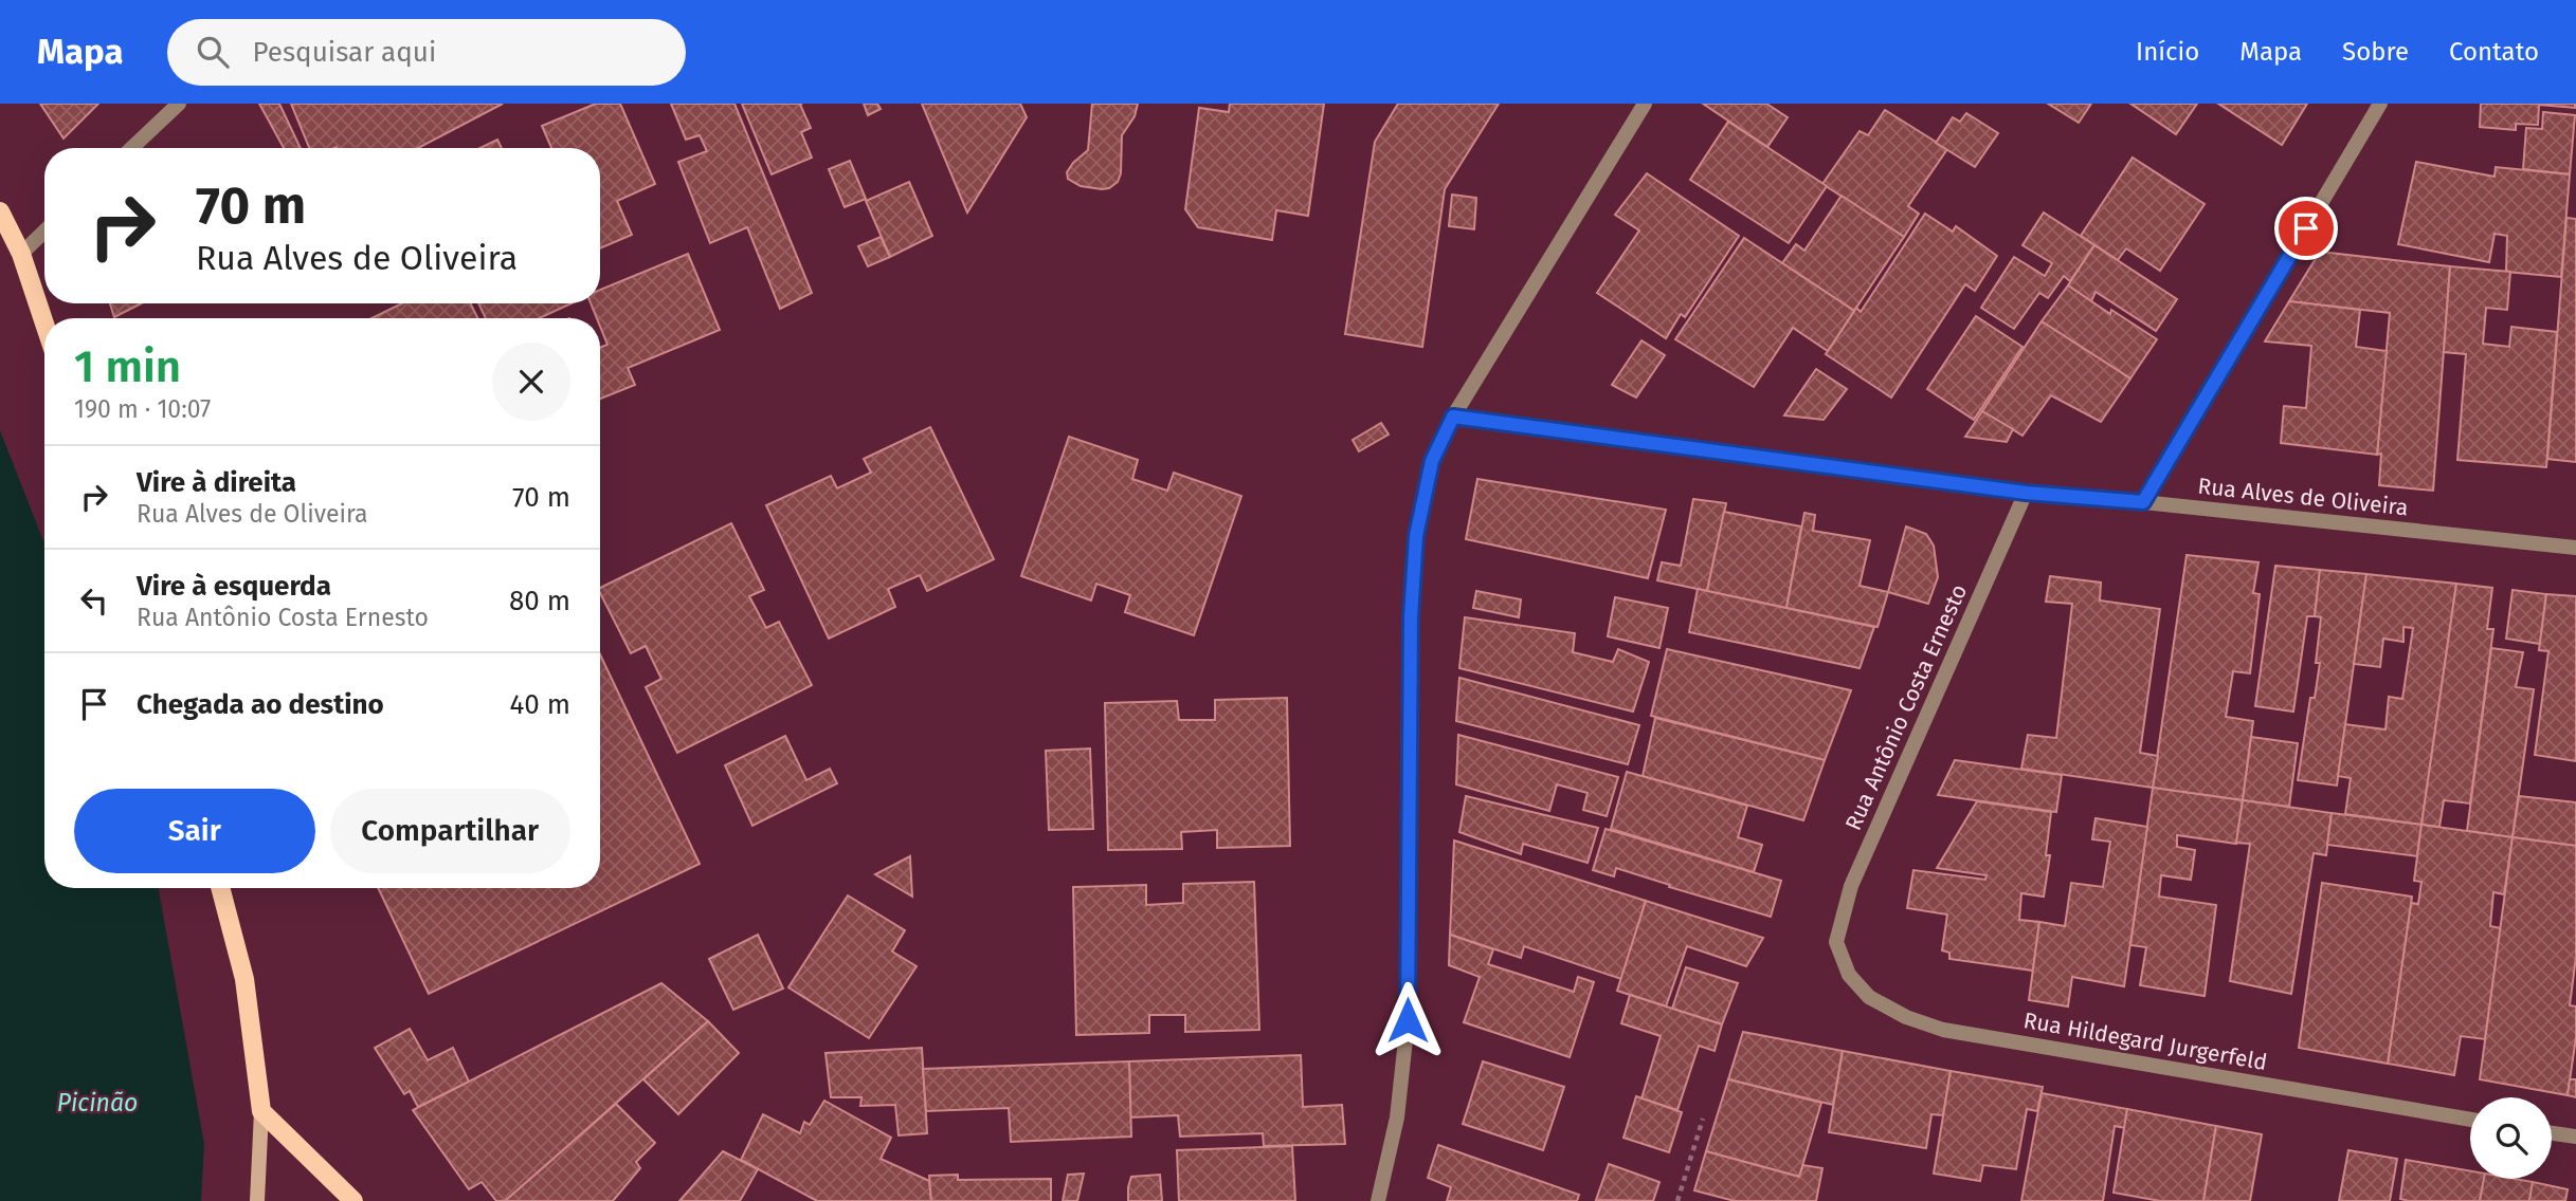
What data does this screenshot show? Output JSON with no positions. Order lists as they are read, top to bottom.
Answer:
{
  "streets": {
    "street": ["Rua Alves de Oliveira", "Rua Antônio Costa Ernesto", "Rua Hildegard Jurgerfeld"]
  },
  "crossings": [
    ["Rua Alves de Oliveira", "Rua Antônio Costa Ernesto"],
    ["Rua Antônio Costa Ernesto", "Rua Hildegard Jurgerfeld"]
  ],
  "water": ["Picinão"],
  "page": {
    "header": "Mapa",
    "search": "Pesquisar aqui",
    "nav": [
      "Início",
      "Mapa",
      "Sobre",
      "Contato"
    ],
    "turn": ["70 m", "Rua Alves de Oliveira"],
    "heading": ["1 min", "190 m · 10:07"],
    "list": [
      {
        "name": "Vire à direita",
        "note": "Rua Alves de Oliveira",
        "value": "70 m"
      },
      {
        "name": "Vire à esquerda",
        "note": "Rua Antônio Costa Ernesto",
        "value": "80 m"
      },
      {
        "name": "Chegada ao destino",
        "value": "40 m"
      }
    ],
    "buttons": ["Sair", "Compartilhar"]
  }
}
